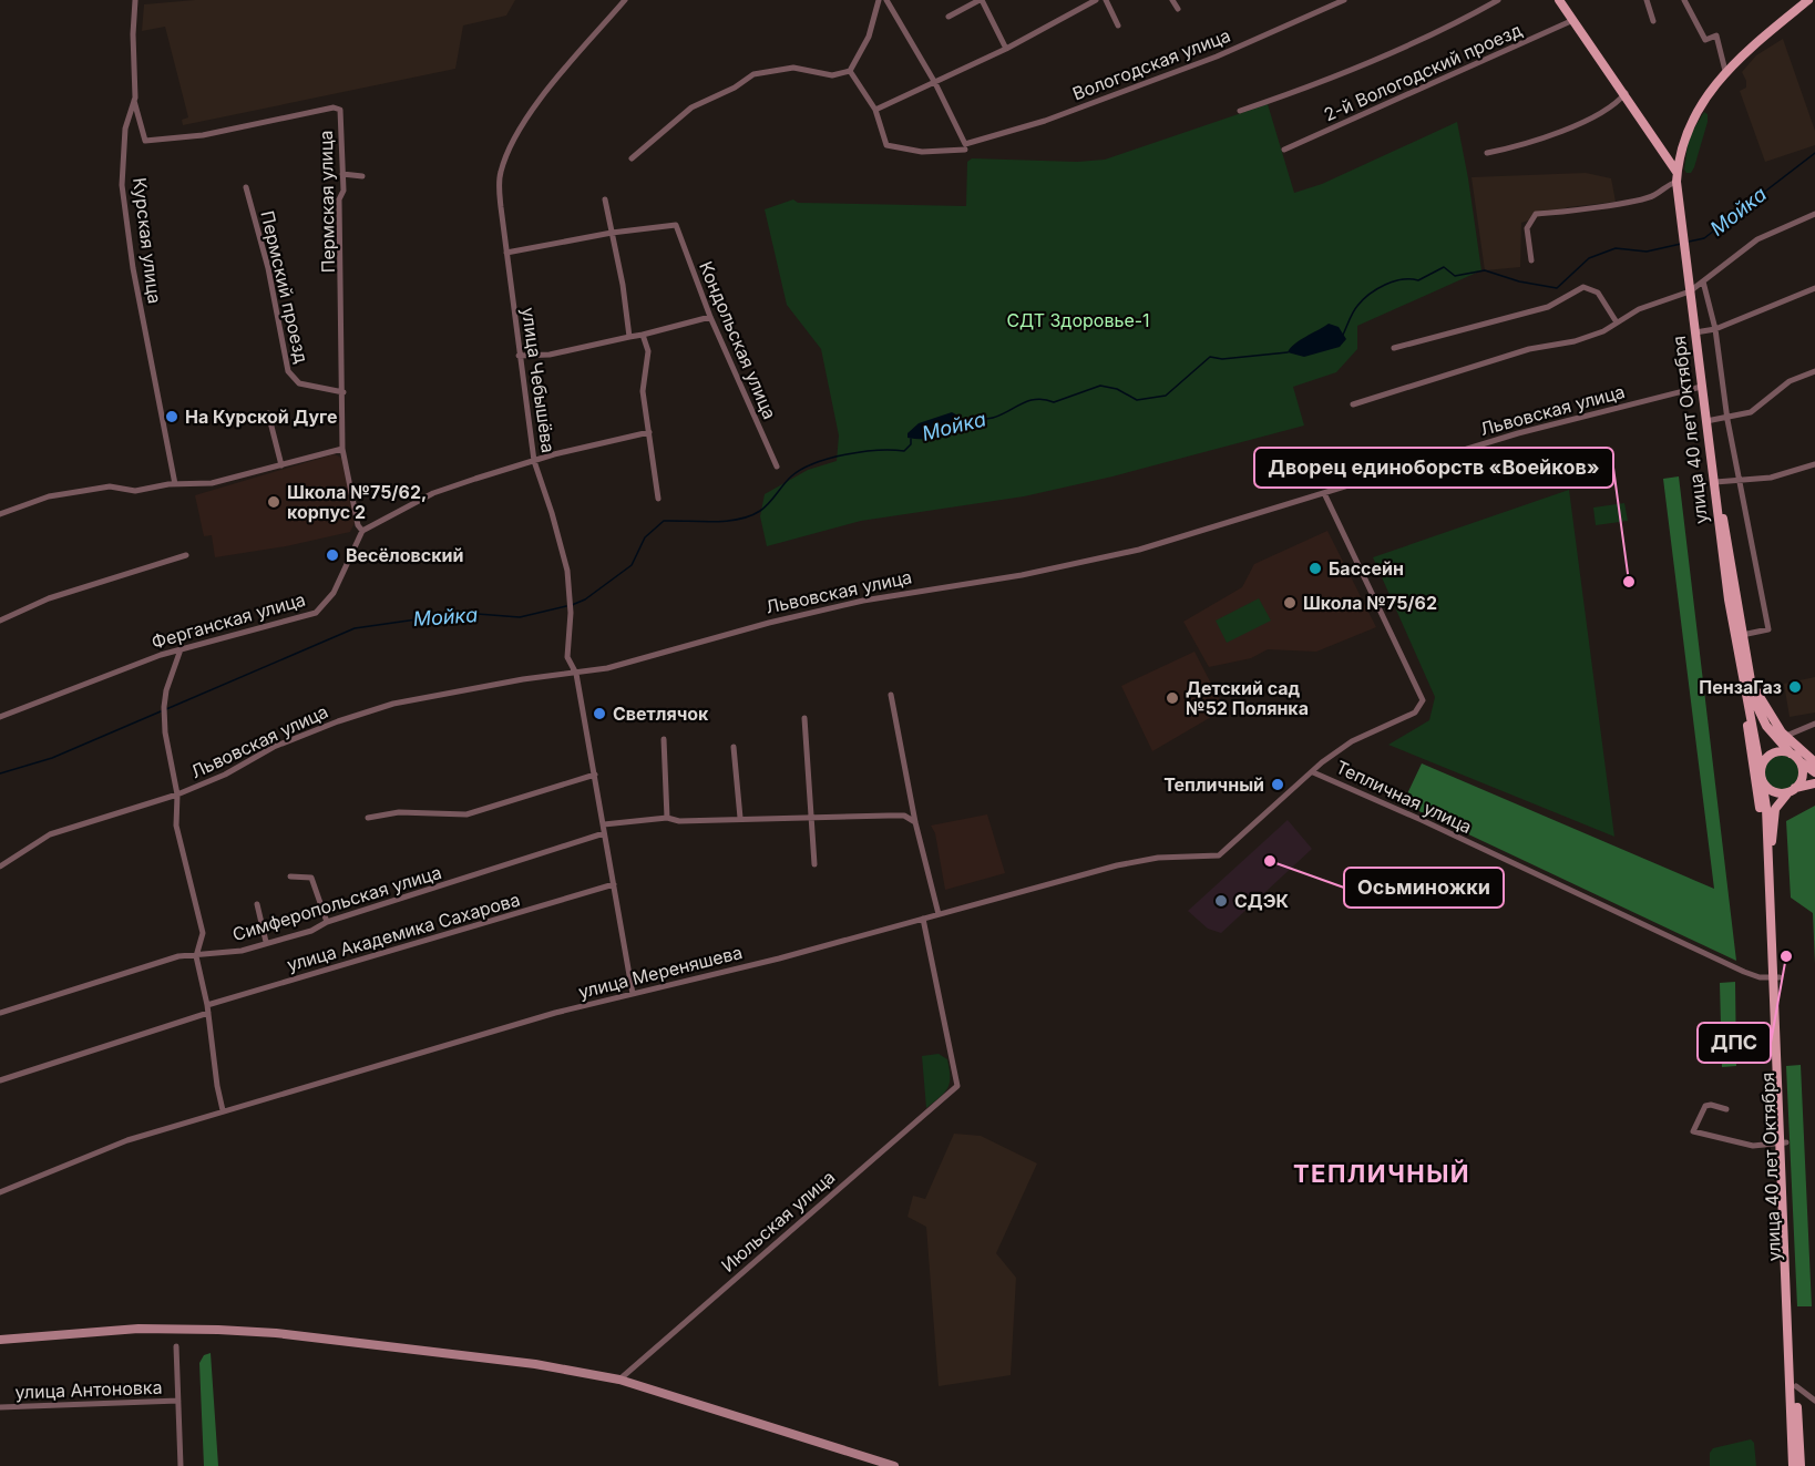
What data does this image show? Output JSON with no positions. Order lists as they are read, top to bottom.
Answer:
{
  "streets": {
    "main road": ["улица 40 лет Октября"],
    "street": [
      "Вологодская улица",
      "2-й Вологодский проезд",
      "Пермская улица",
      "Курская улица",
      "Пермский проезд",
      "Кондольская улица",
      "улица Чебышёва",
      "Львовская улица",
      "Ферганская улица",
      "Тепличная улица",
      "Симферопольская улица",
      "улица Академика Сахарова",
      "улица Мереняшева",
      "Июльская улица",
      "улица Антоновка"
    ]
  },
  "crossings": [
    ["Пермская улица", "Курская улица"],
    ["Пермская улица", "Пермский проезд"],
    ["Пермская улица", "Ферганская улица"],
    ["улица Чебышёва", "Львовская улица"],
    ["улица Чебышёва", "Симферопольская улица"],
    ["улица Чебышёва", "улица Академика Сахарова"],
    ["улица Чебышёва", "улица Мереняшева"],
    ["Львовская улица", "улица 40 лет Октября"],
    ["Львовская улица", "Тепличная улица"],
    ["улица 40 лет Октября", "Тепличная улица"],
    ["Тепличная улица", "улица Мереняшева"],
    ["улица Мереняшева", "Июльская улица"]
  ],
  "districts": ["ТЕПЛИЧНЫЙ"],
  "water": ["Мойка"],
  "parks": ["СДТ Здоровье-1"],
  "places": [
    "На Курской Дуге",
    "Школа №75/62, корпус 2",
    "Весёловский",
    "Бассейн",
    "Дворец единоборств «Воейков»",
    "Школа №75/62",
    "ПензаГаз",
    "Детский сад №52 Полянка",
    "Светлячок",
    "Тепличный",
    "Осьминожки",
    "СДЭК",
    "ДПС"
  ]
}
